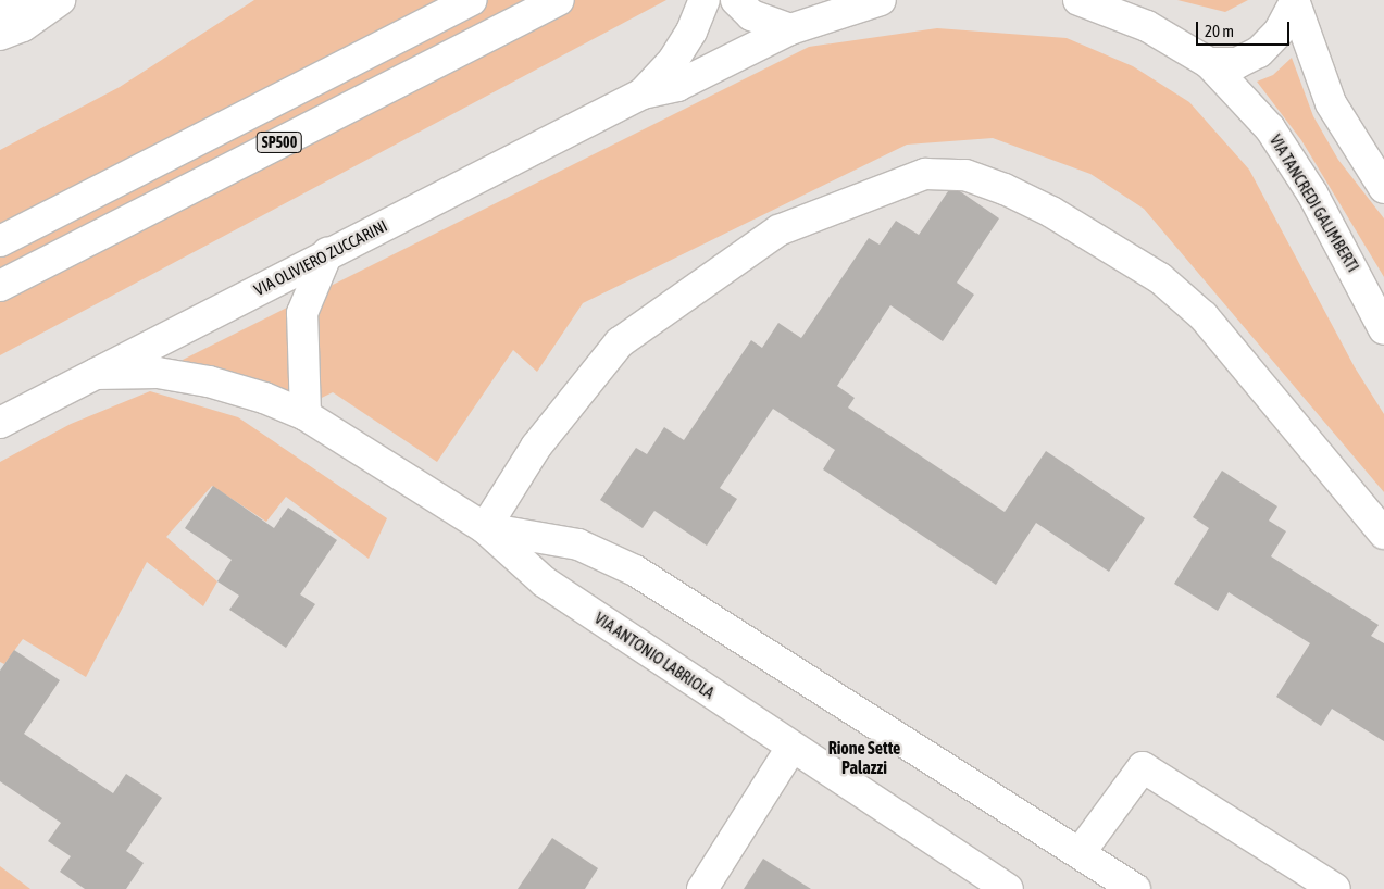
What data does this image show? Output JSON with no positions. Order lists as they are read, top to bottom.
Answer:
{
  "streets": {
    "main road": [
      "SP500",
      "VIA TANCREDI GALIMBERTI",
      "VIA OLIVIERO ZUCCARINI",
      "VIA ANTONIO LABRIOLA"
    ]
  },
  "crossings": [
    ["VIA OLIVIERO ZUCCARINI", "VIA ANTONIO LABRIOLA"]
  ],
  "districts": ["Rione Sette Palazzi"],
  "scale_bar": "20 m"
}
